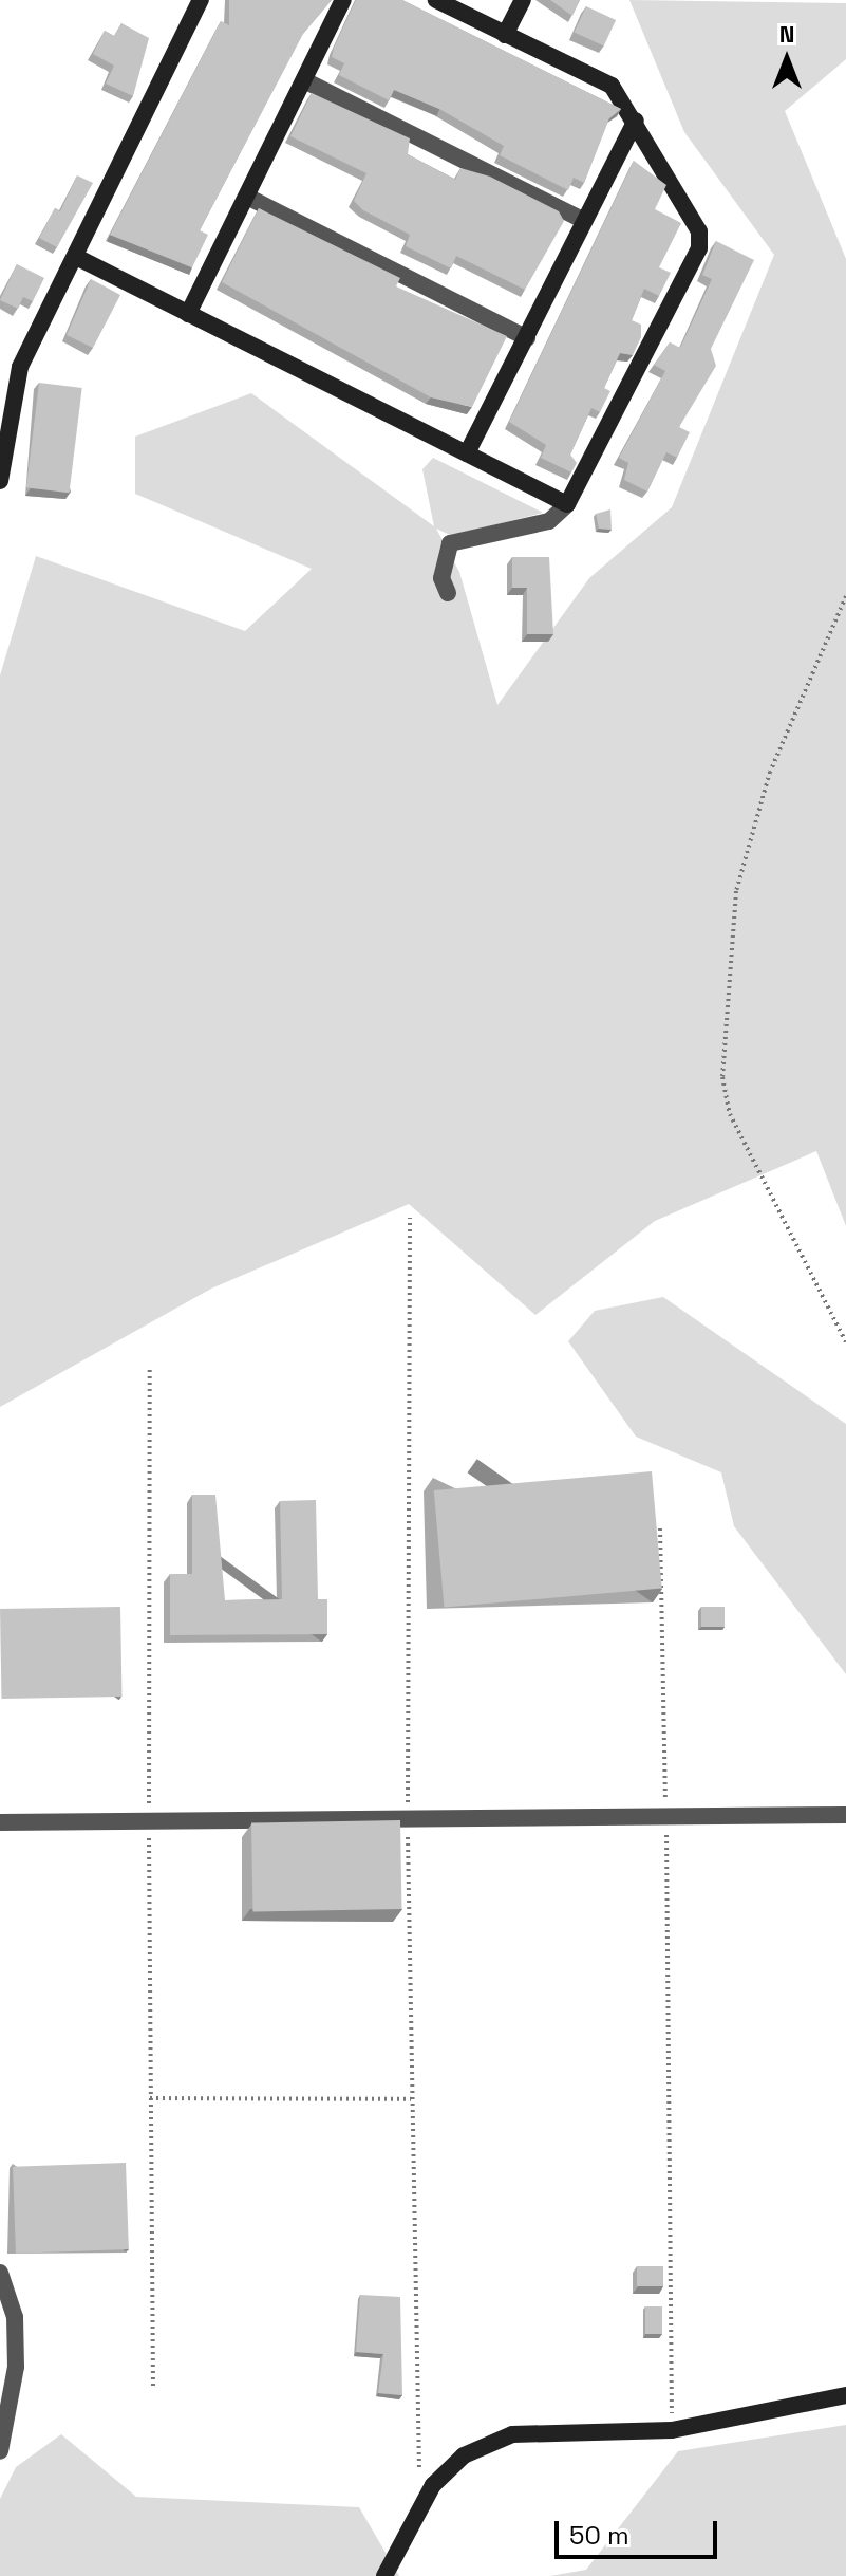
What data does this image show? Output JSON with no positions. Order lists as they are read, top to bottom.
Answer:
{
  "scale_bar": "50 m",
  "north": "top"
}
